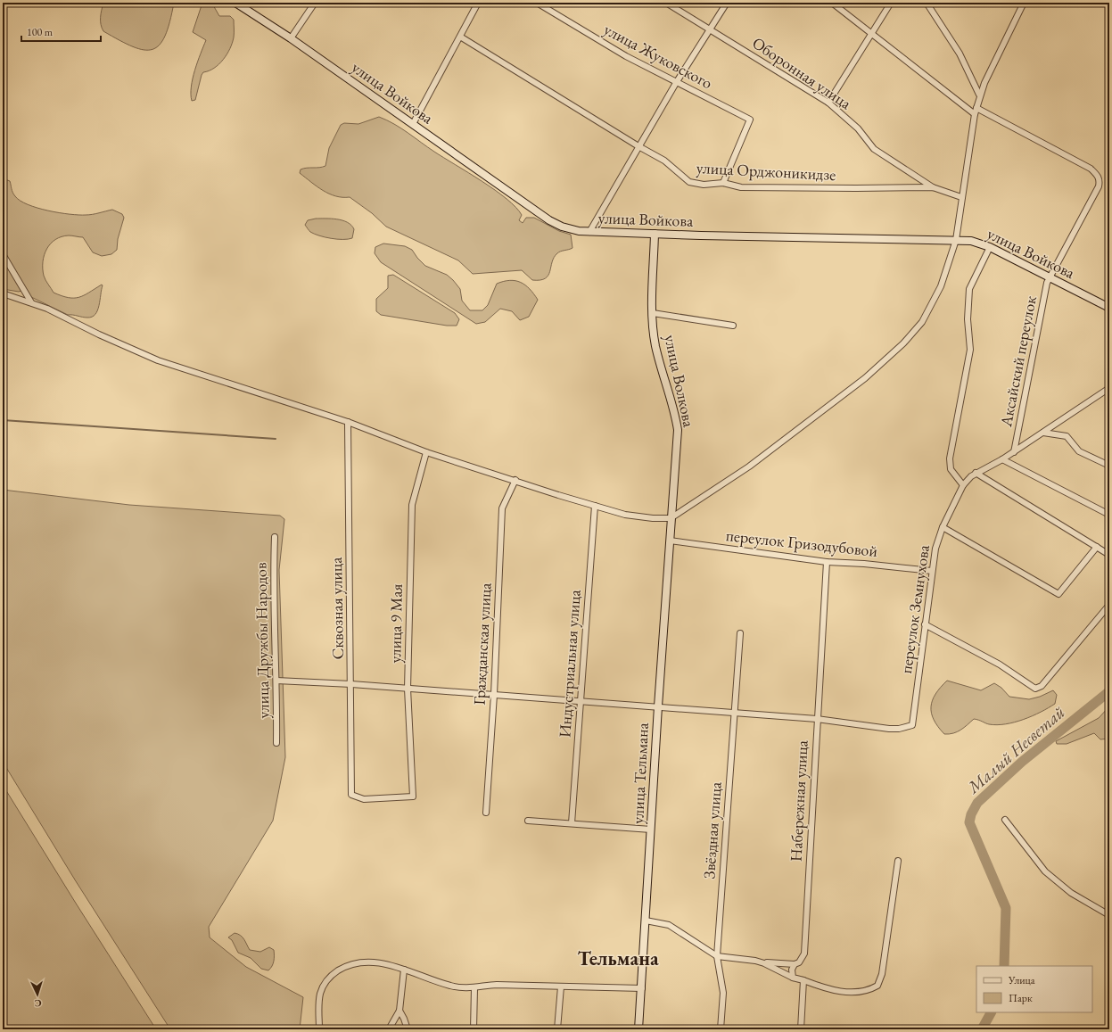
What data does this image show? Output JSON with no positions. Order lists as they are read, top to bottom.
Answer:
{
  "streets": {
    "street": [
      "улица Жуковского",
      "Оборонная улица",
      "улица Войкова",
      "улица Орджоникидзе",
      "Аксайский переулок",
      "улица Волкова",
      "переулок Гризодубовой",
      "Сквозная улица",
      "переулок Земнухова",
      "улица 9 Мая",
      "улица Дружбы Народов",
      "Гражданская улица",
      "Индустриальная улица",
      "улица Тельмана",
      "Набережная улица",
      "Звёздная улица"
    ]
  },
  "crossings": [
    ["улица Жуковского", "улица Орджоникидзе"],
    ["Оборонная улица", "улица Орджоникидзе"],
    ["улица Войкова", "Аксайский переулок"],
    ["улица Войкова", "улица Волкова"],
    ["Аксайский переулок", "переулок Земнухова"],
    ["улица Волкова", "улица Тельмана"],
    ["переулок Гризодубовой", "переулок Земнухова"],
    ["переулок Гризодубовой", "улица Тельмана"],
    ["переулок Гризодубовой", "Набережная улица"],
    ["Сквозная улица", "улица 9 Мая"],
    ["переулок Земнухова", "Набережная улица"]
  ],
  "districts": ["Тельмана"],
  "water": ["Малый Несветай"],
  "legend": ["Улица", "Парк"],
  "scale_bar": "100 m",
  "north": "bottom"
}
